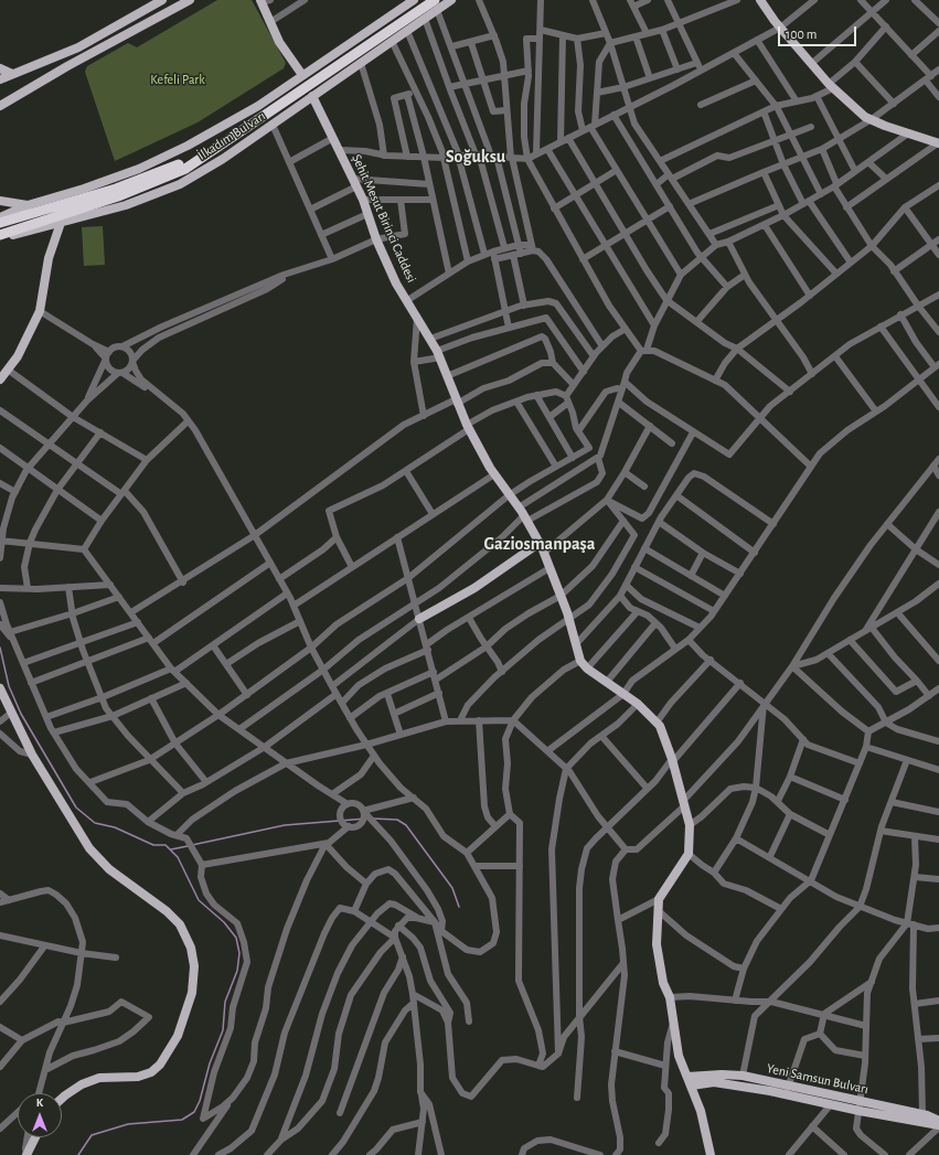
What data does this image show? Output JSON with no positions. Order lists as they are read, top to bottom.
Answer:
{
  "streets": {
    "highway": ["İlkadım Bulvarı"],
    "main road": ["Şehit Mesut Birinci Caddesi", "Yeni Samsun Bulvarı"]
  },
  "crossings": [
    ["İlkadım Bulvarı", "Şehit Mesut Birinci Caddesi"]
  ],
  "districts": ["Soğuksu", "Gaziosmanpaşa"],
  "parks": ["Kefeli Park"],
  "scale_bar": "100 m",
  "north": "top"
}
